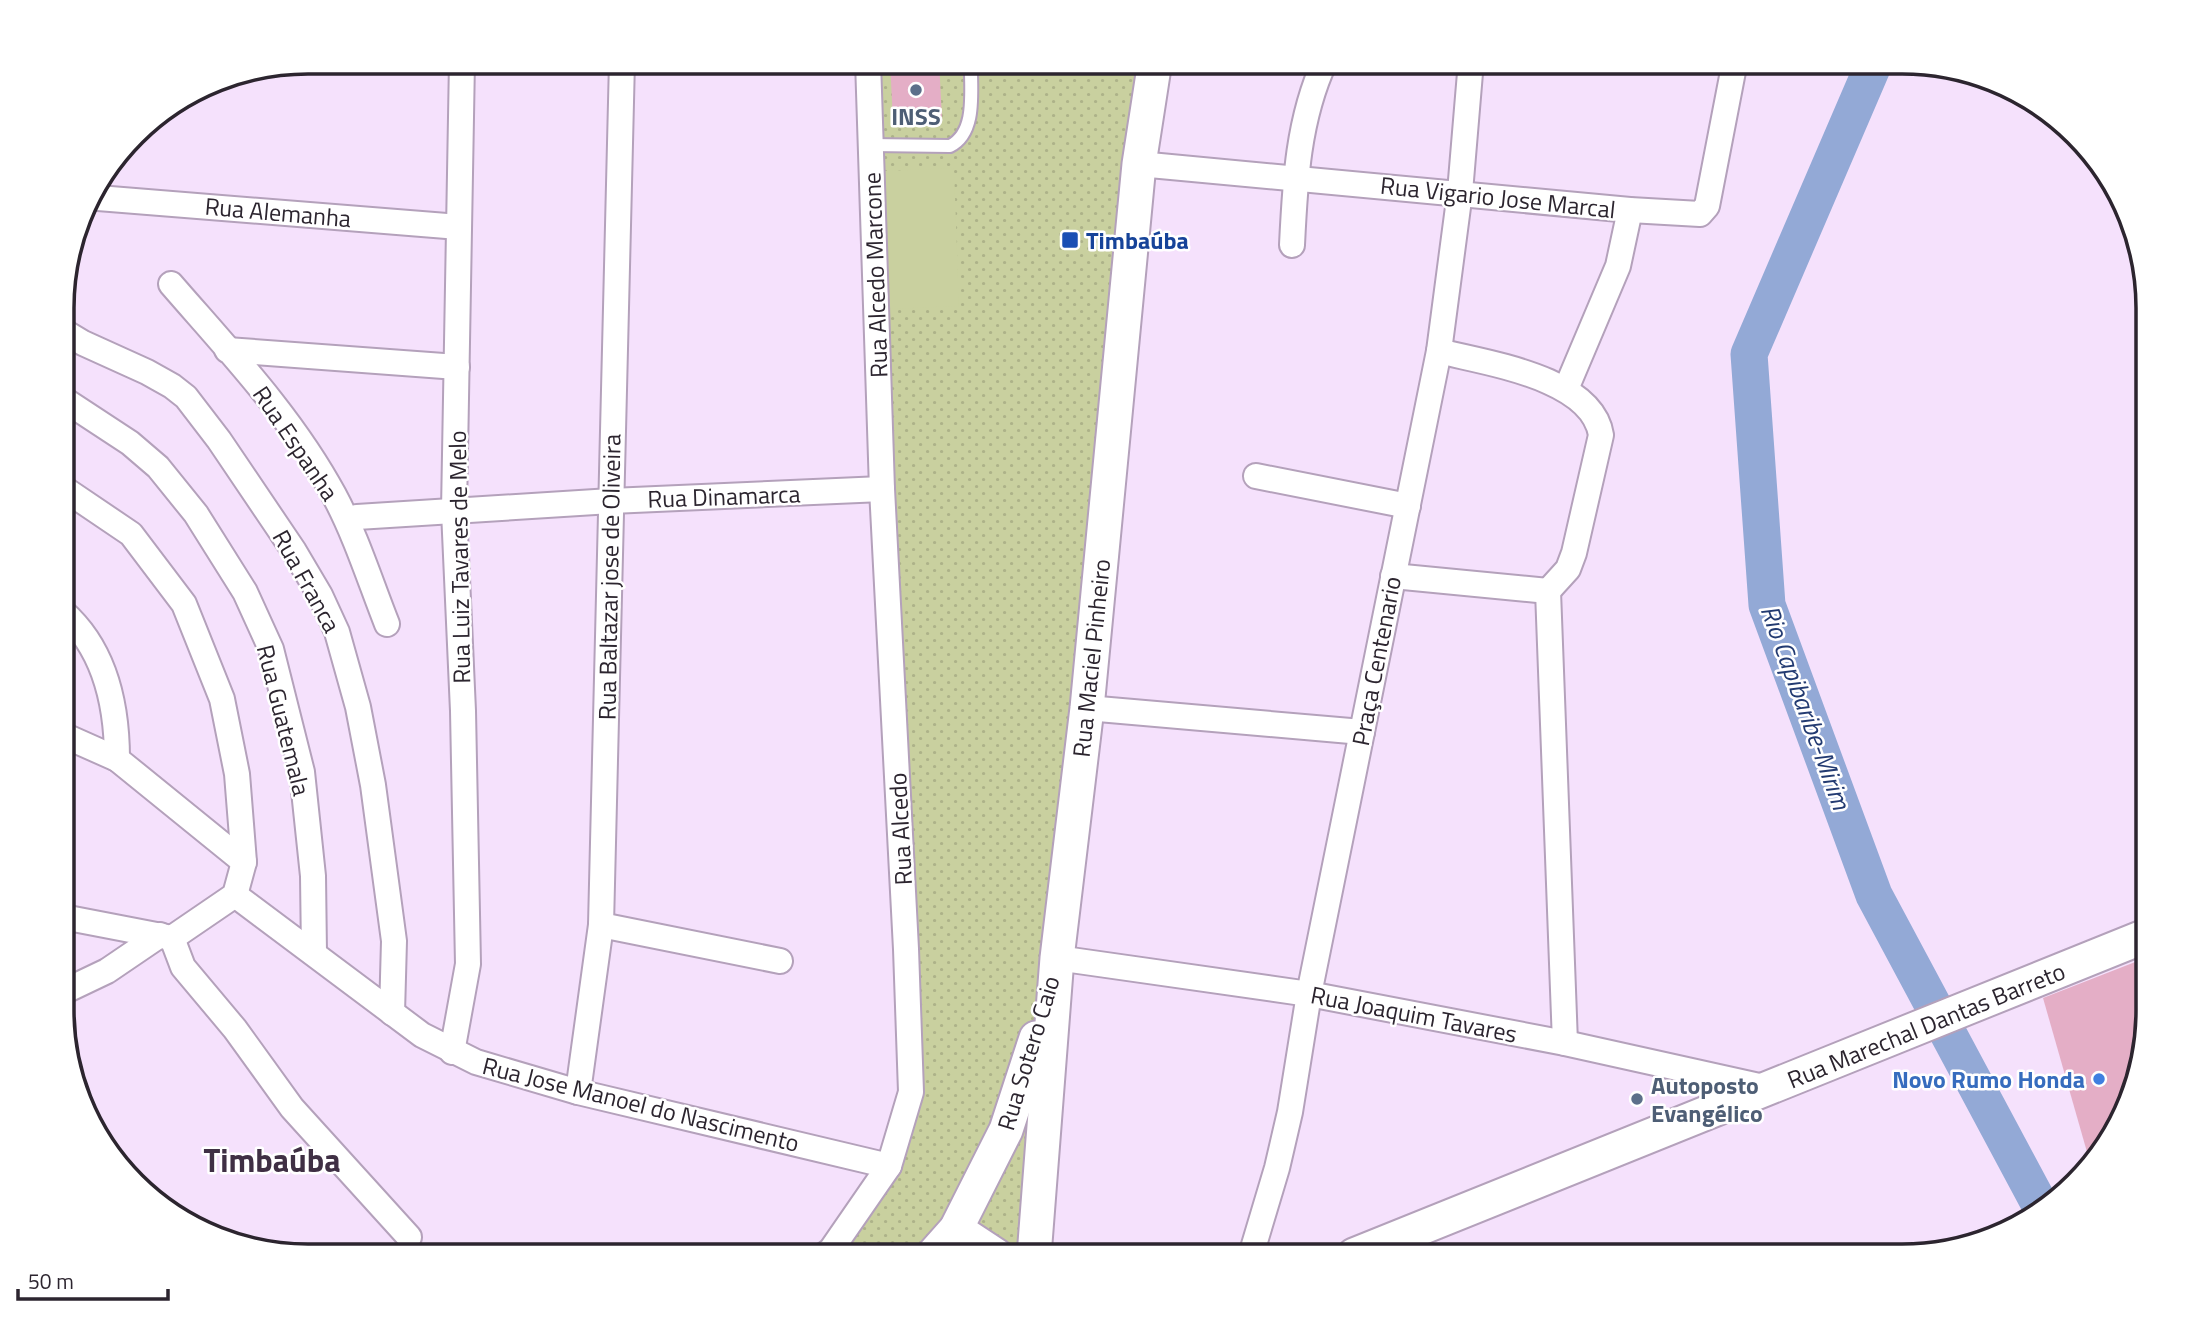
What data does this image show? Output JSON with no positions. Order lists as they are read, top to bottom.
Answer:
{
  "streets": {
    "street": [
      "Rua Vigario Jose Marcal",
      "Rua Alemanha",
      "Rua Alcedo Marcone",
      "Rua Espanha",
      "Rua Dinamarca",
      "Rua Luiz Tavares de Melo",
      "Rua Baltazar jose de Oliveira",
      "Rua Franca",
      "Rua Maciel Pinheiro",
      "Praça Centenario",
      "Rua Guatemala",
      "Rua Alcedo",
      "Rua Joaquim Tavares",
      "Rua Marechal Dantas Barreto",
      "Rua Sotero Caio",
      "Rua Jose Manoel do Nascimento"
    ]
  },
  "crossings": [
    ["Rua Vigario Jose Marcal", "Rua Maciel Pinheiro"],
    ["Rua Vigario Jose Marcal", "Praça Centenario"],
    ["Rua Alemanha", "Rua Luiz Tavares de Melo"],
    ["Rua Alcedo Marcone", "Rua Dinamarca"],
    ["Rua Alcedo Marcone", "Rua Alcedo"],
    ["Rua Dinamarca", "Rua Luiz Tavares de Melo"],
    ["Rua Dinamarca", "Rua Baltazar jose de Oliveira"],
    ["Rua Dinamarca", "Rua Alcedo"],
    ["Rua Luiz Tavares de Melo", "Rua Jose Manoel do Nascimento"],
    ["Rua Baltazar jose de Oliveira", "Rua Jose Manoel do Nascimento"],
    ["Rua Franca", "Rua Jose Manoel do Nascimento"],
    ["Rua Maciel Pinheiro", "Rua Joaquim Tavares"],
    ["Rua Maciel Pinheiro", "Rua Sotero Caio"],
    ["Praça Centenario", "Rua Joaquim Tavares"],
    ["Rua Guatemala", "Rua Jose Manoel do Nascimento"],
    ["Rua Alcedo", "Rua Jose Manoel do Nascimento"],
    ["Rua Joaquim Tavares", "Rua Marechal Dantas Barreto"],
    ["Rua Joaquim Tavares", "Rua Sotero Caio"]
  ],
  "districts": ["Timbaúba"],
  "water": ["Rio Capibaribe-Mirim"],
  "places": {
    "other": ["INSS", "Novo Rumo Honda", "Autoposto Evangélico"],
    "transit": ["Timbaúba"]
  },
  "scale_bar": "50 m"
}
